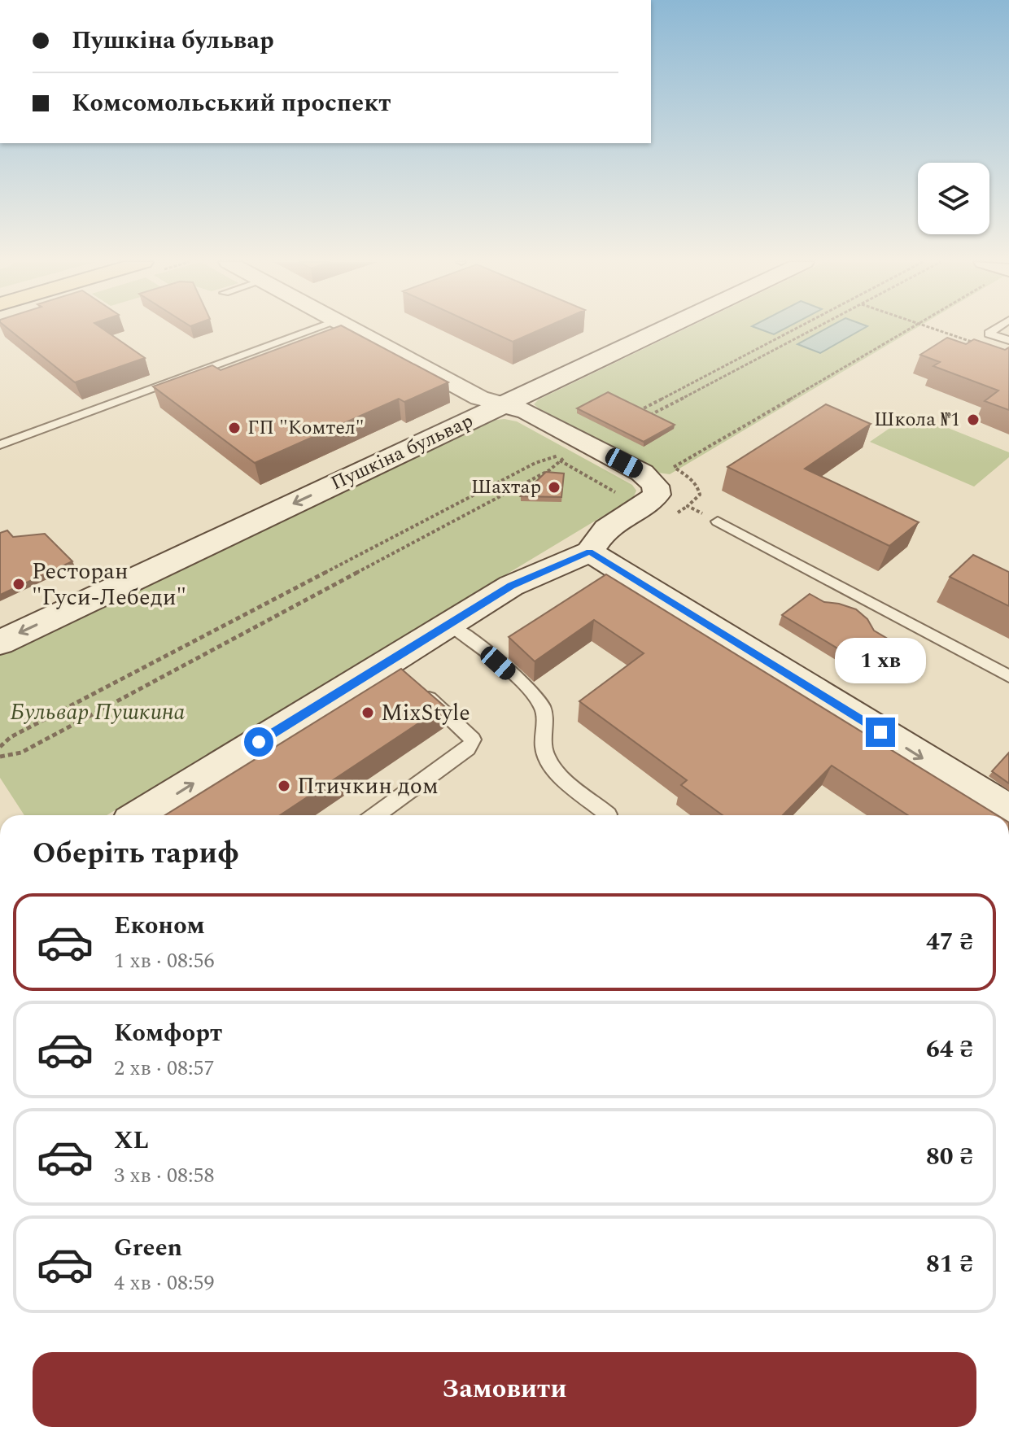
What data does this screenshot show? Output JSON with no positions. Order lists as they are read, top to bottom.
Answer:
{
  "streets": {
    "street": ["Пушкіна бульвар"]
  },
  "parks": ["Бульвар Пушкина"],
  "places": [
    "Школа №1",
    "ГП \"Комтел\"",
    "Шахтар",
    "Ресторан \"Гуси-Лебеди\"",
    "MixStyle",
    "Птичкин дом"
  ],
  "page": {
    "banner": ["Пушкіна бульвар", "Комсомольський проспект"],
    "bubble": "1 хв",
    "heading": "Оберіть тариф",
    "list": [
      {
        "name": "Економ",
        "note": "1 хв · 08:56",
        "value": "47 ₴"
      },
      {
        "name": "Комфорт",
        "note": "2 хв · 08:57",
        "value": "64 ₴"
      },
      {
        "name": "XL",
        "note": "3 хв · 08:58",
        "value": "80 ₴"
      },
      {
        "name": "Green",
        "note": "4 хв · 08:59",
        "value": "81 ₴"
      }
    ],
    "buttons": "Замовити"
  }
}
